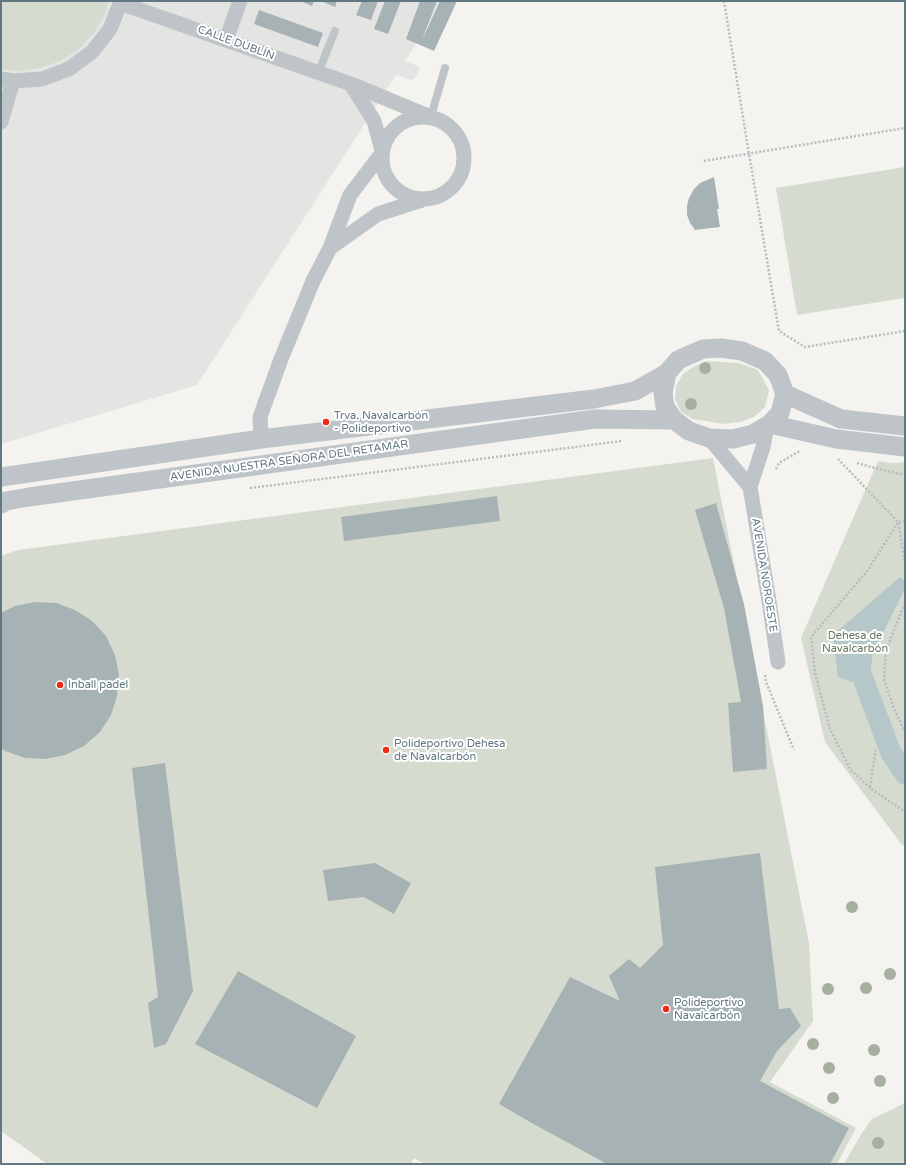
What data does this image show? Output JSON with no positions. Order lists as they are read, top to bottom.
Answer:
{
  "streets": {
    "street": ["CALLE DUBLÍN", "AVENIDA NUESTRA SEÑORA DEL RETAMAR", "AVENIDA NOROESTE"]
  },
  "crossings": [
    ["AVENIDA NUESTRA SEÑORA DEL RETAMAR", "AVENIDA NOROESTE"]
  ],
  "parks": ["Dehesa de Navalcarbón"],
  "places": [
    "Trva. Navalcarbón - Polideportivo",
    "Inball padel",
    "Polideportivo Dehesa de Navalcarbón",
    "Polideportivo Navalcarbón"
  ]
}
